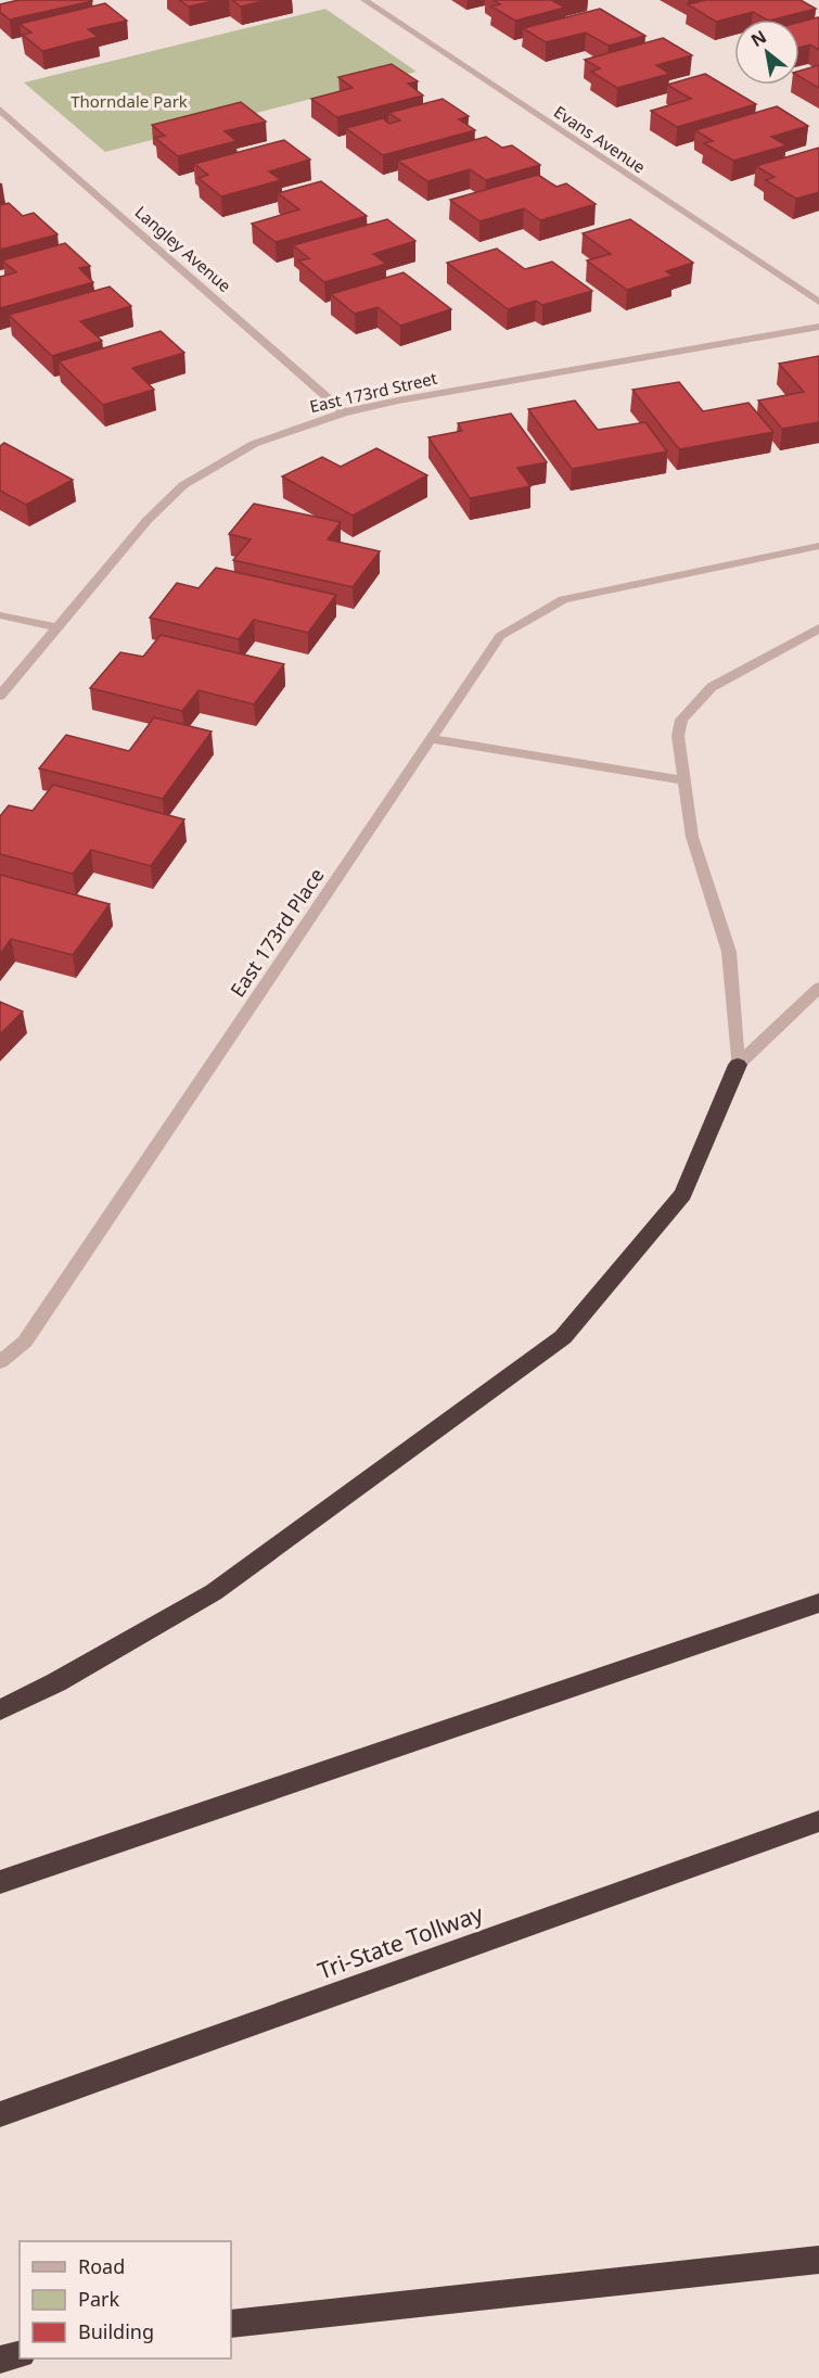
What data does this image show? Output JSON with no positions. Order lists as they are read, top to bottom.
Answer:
{
  "streets": {
    "highway": ["Tri-State Tollway"],
    "street": [
      "Evans Avenue",
      "Langley Avenue",
      "East 173rd Street",
      "East 173rd Place"
    ]
  },
  "crossings": [
    ["Langley Avenue", "East 173rd Street"]
  ],
  "parks": ["Thorndale Park"],
  "legend": ["Road", "Park", "Building"],
  "north": "top left"
}
